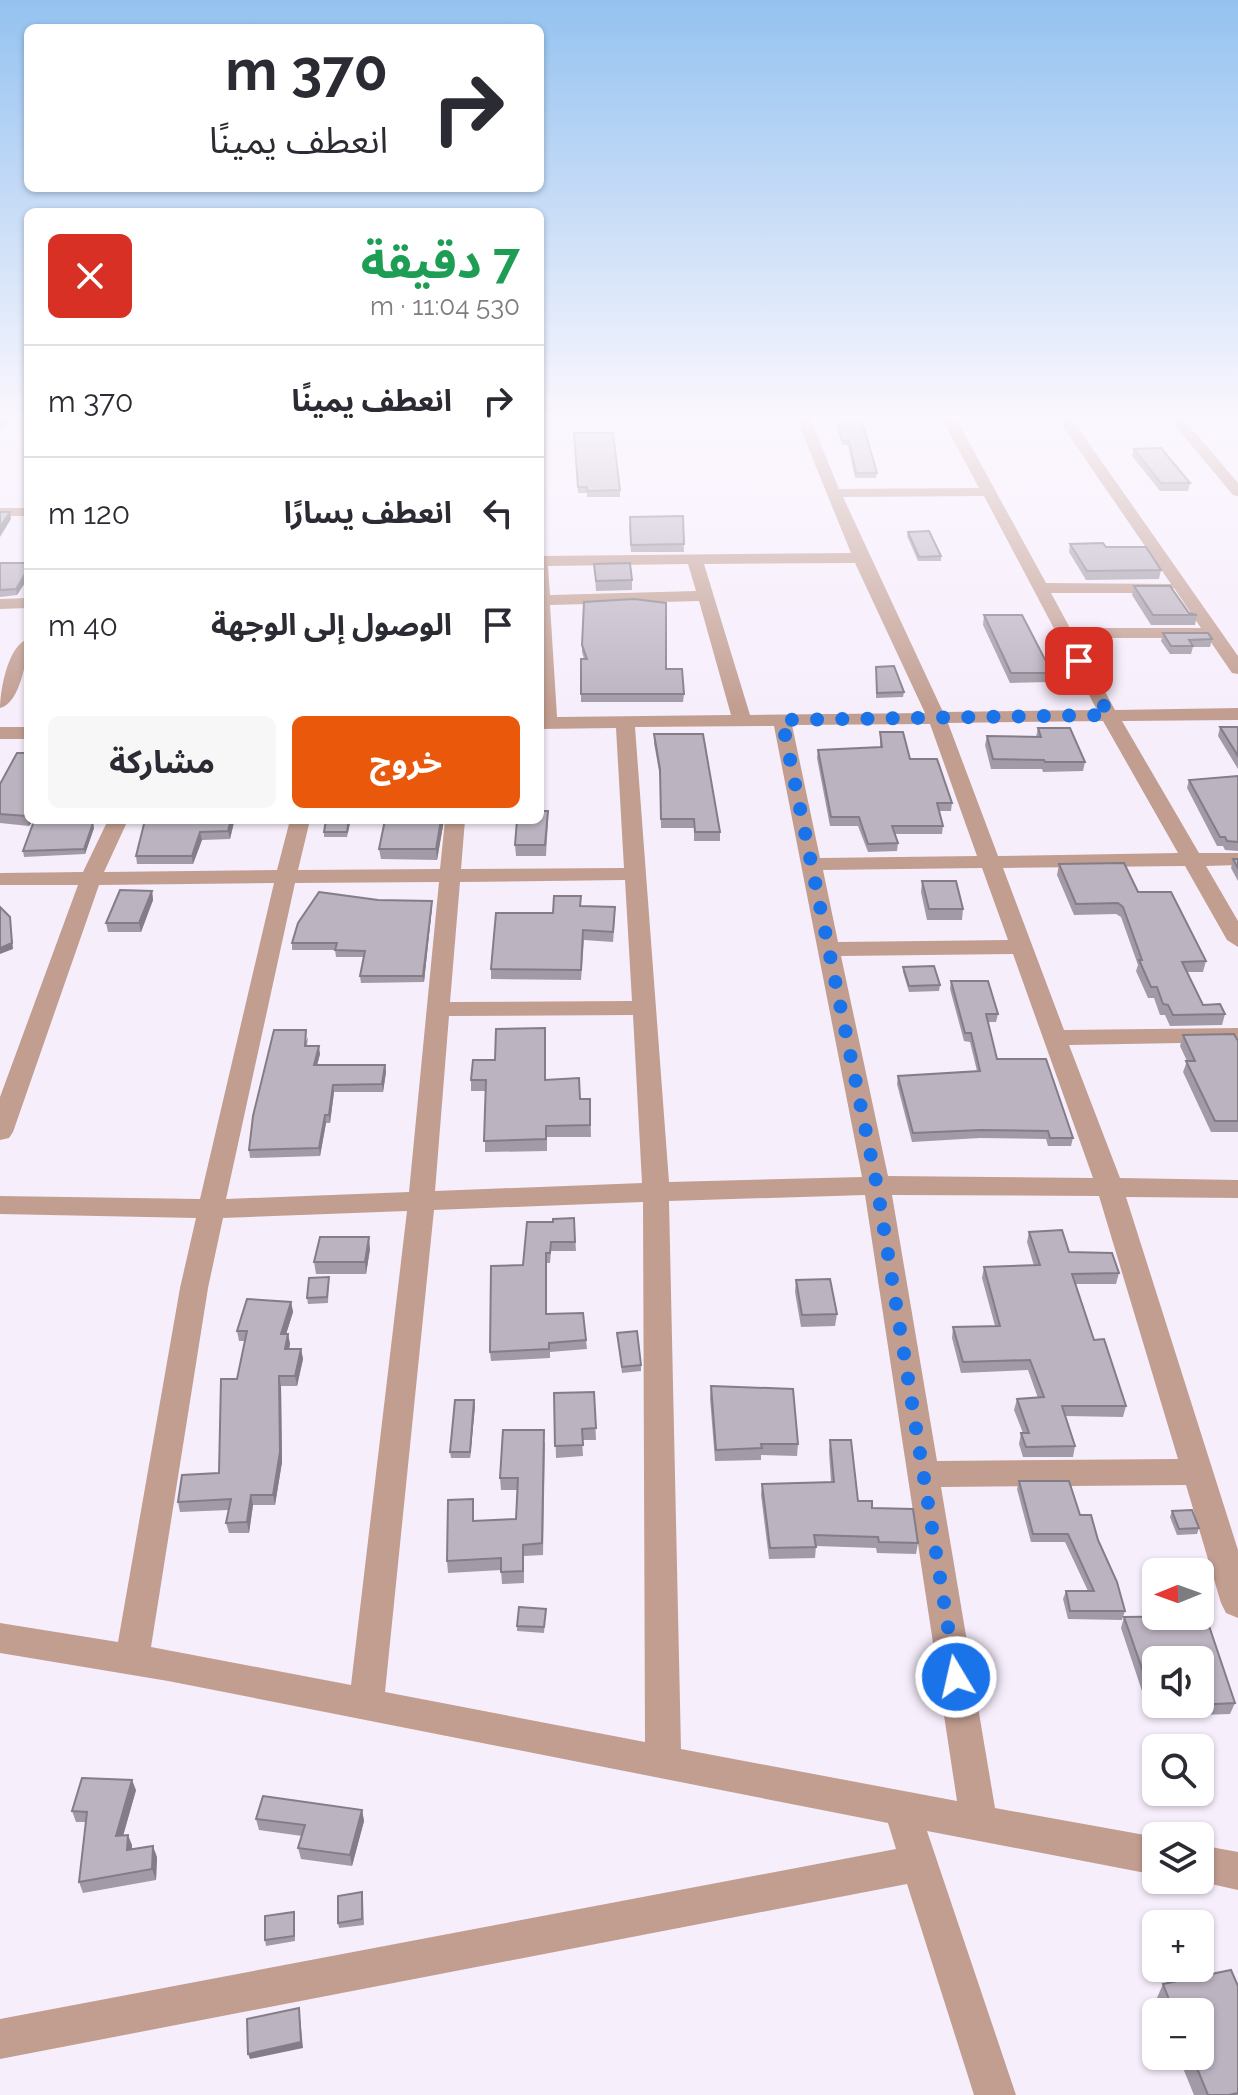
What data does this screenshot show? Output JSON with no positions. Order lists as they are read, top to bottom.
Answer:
{
  "north": "left",
  "page": {
    "turn": ["370 m", "انعطف يمينًا"],
    "heading": ["7 دقيقة", "530 m · 11:04"],
    "list": [
      {
        "name": "انعطف يمينًا",
        "value": "370 m"
      },
      {
        "name": "انعطف يسارًا",
        "value": "120 m"
      },
      {
        "name": "الوصول إلى الوجهة",
        "value": "40 m"
      }
    ],
    "buttons": ["خروج", "مشاركة"],
    "map_buttons": ["+", "−"]
  }
}
